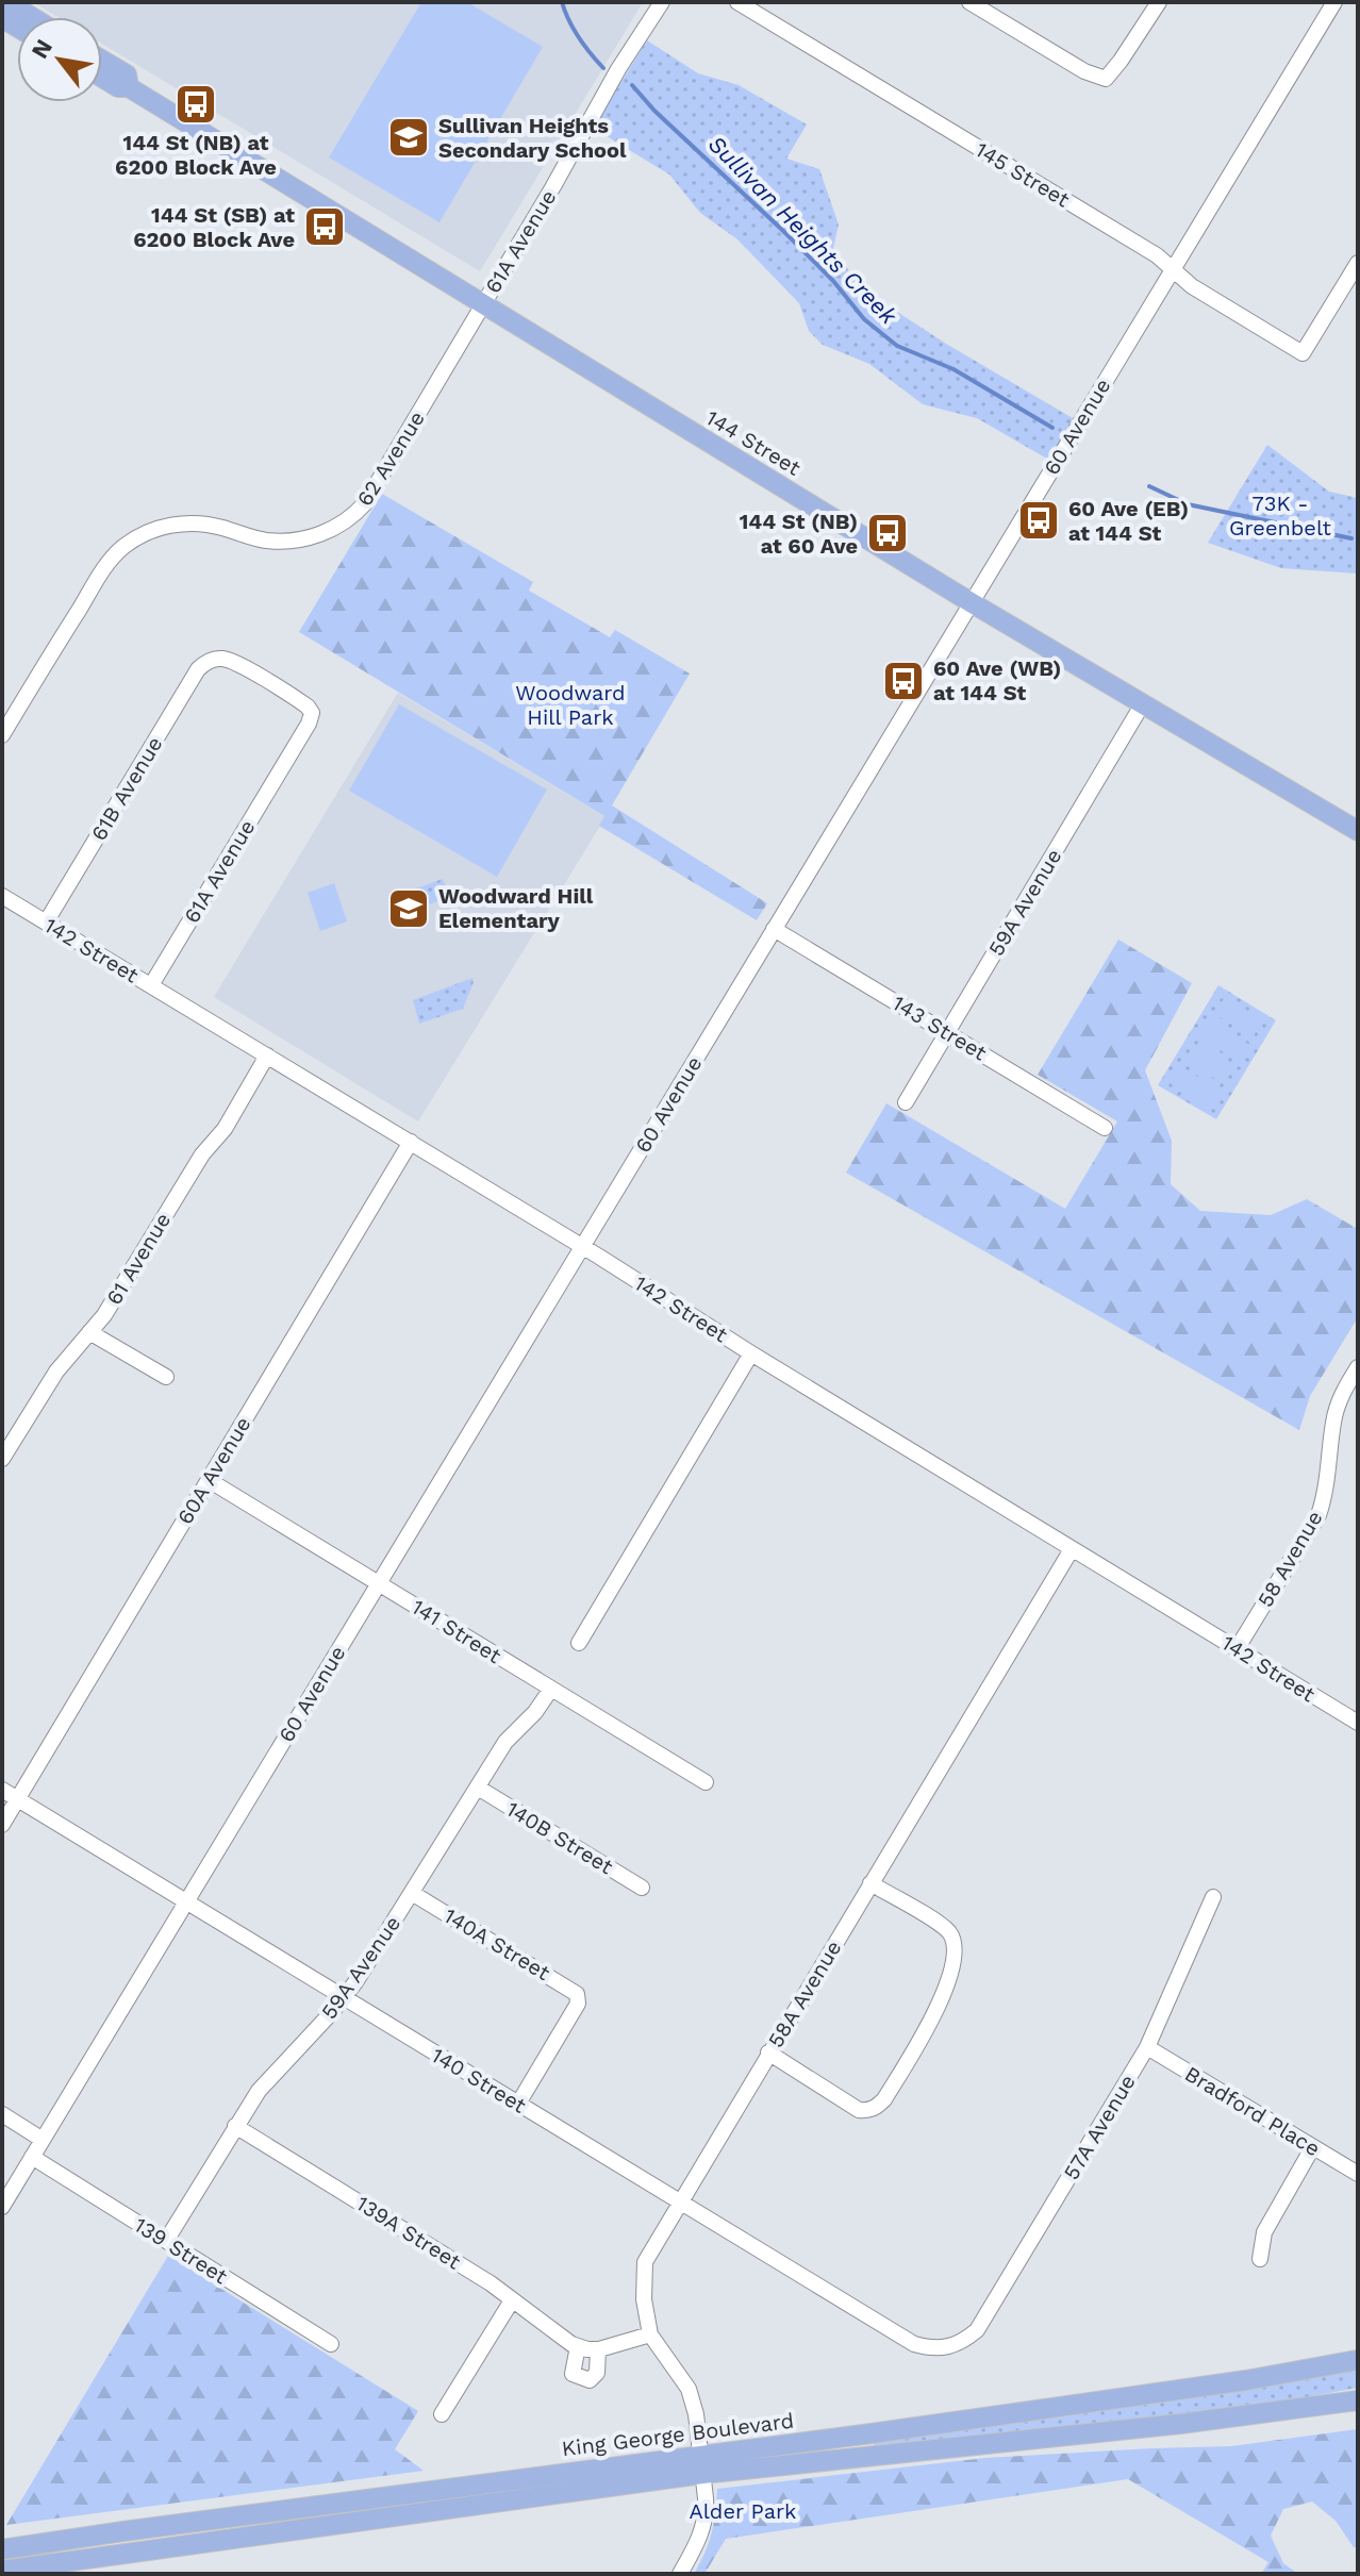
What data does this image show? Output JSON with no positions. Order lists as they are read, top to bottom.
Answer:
{
  "streets": {
    "main road": ["144 Street", "King George Boulevard"],
    "street": [
      "145 Street",
      "61A Avenue",
      "60 Avenue",
      "62 Avenue",
      "61B Avenue",
      "59A Avenue",
      "142 Street",
      "143 Street",
      "61 Avenue",
      "60A Avenue",
      "58 Avenue",
      "141 Street",
      "140B Street",
      "140A Street",
      "58A Avenue",
      "140 Street",
      "Bradford Place",
      "57A Avenue",
      "139A Street",
      "139 Street"
    ]
  },
  "crossings": [
    ["145 Street", "60 Avenue"],
    ["61A Avenue", "144 Street"],
    ["61A Avenue", "62 Avenue"],
    ["61A Avenue", "61B Avenue"],
    ["61A Avenue", "142 Street"],
    ["60 Avenue", "144 Street"],
    ["60 Avenue", "142 Street"],
    ["60 Avenue", "143 Street"],
    ["60 Avenue", "141 Street"],
    ["60 Avenue", "140 Street"],
    ["60 Avenue", "139 Street"],
    ["144 Street", "62 Avenue"],
    ["144 Street", "59A Avenue"],
    ["61B Avenue", "142 Street"],
    ["59A Avenue", "143 Street"],
    ["59A Avenue", "141 Street"],
    ["59A Avenue", "140B Street"],
    ["59A Avenue", "140A Street"],
    ["59A Avenue", "140 Street"],
    ["59A Avenue", "139A Street"],
    ["59A Avenue", "139 Street"],
    ["142 Street", "61 Avenue"],
    ["142 Street", "60A Avenue"],
    ["142 Street", "58 Avenue"],
    ["142 Street", "58A Avenue"],
    ["60A Avenue", "141 Street"],
    ["60A Avenue", "140 Street"],
    ["140A Street", "140 Street"],
    ["58A Avenue", "140 Street"],
    ["58A Avenue", "139A Street"],
    ["58A Avenue", "King George Boulevard"],
    ["140 Street", "57A Avenue"],
    ["Bradford Place", "57A Avenue"]
  ],
  "water": ["Sullivan Heights Creek"],
  "parks": ["73K - Greenbelt", "Woodward Hill Park", "Alder Park"],
  "places": {
    "bus stop": [
      "144 St (NB) at 6200 Block Ave",
      "144 St (SB) at 6200 Block Ave",
      "60 Ave (EB) at 144 St",
      "144 St (NB) at 60 Ave",
      "60 Ave (WB) at 144 St"
    ],
    "school or university": ["Sullivan Heights Secondary School", "Woodward Hill Elementary"]
  },
  "north": "top left"
}
